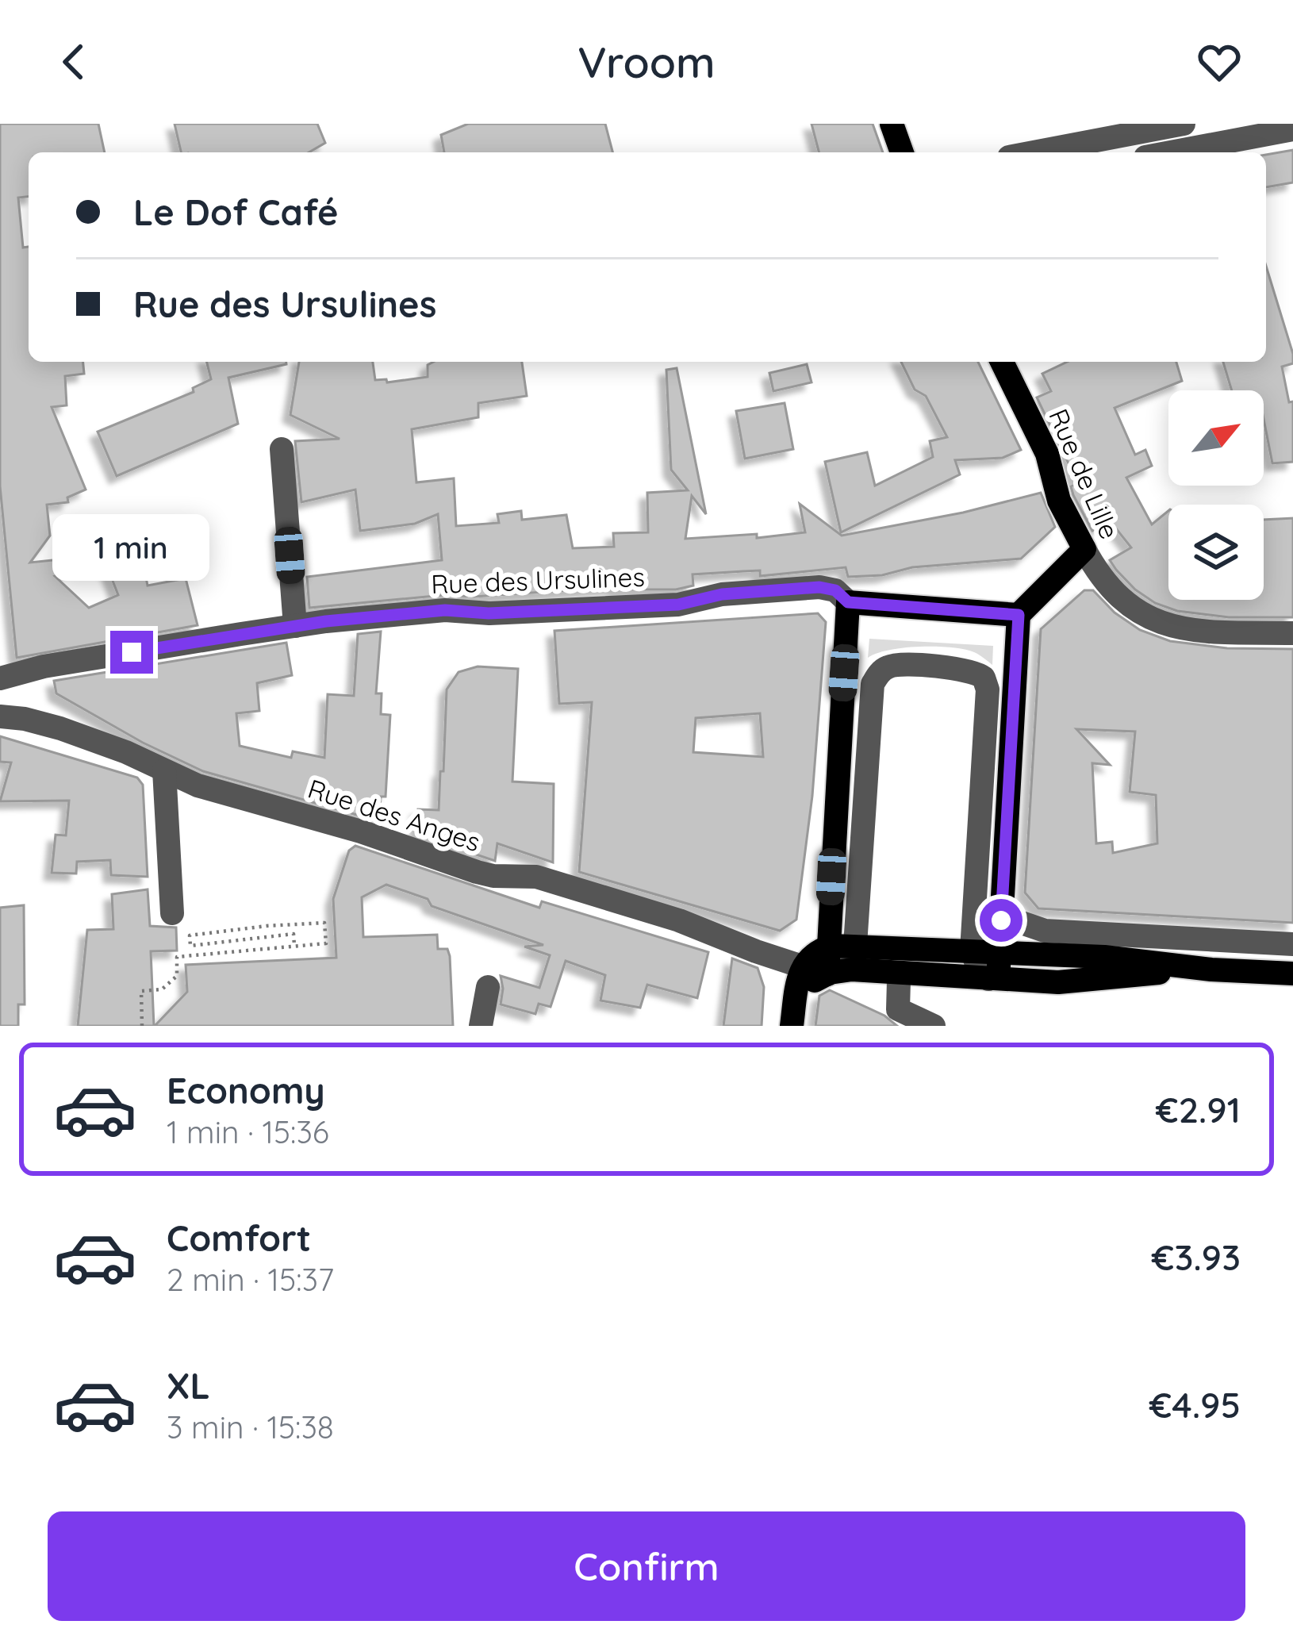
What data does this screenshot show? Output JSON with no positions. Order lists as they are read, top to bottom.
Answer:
{
  "streets": {
    "main road": ["Rue de Lille"],
    "street": ["Rue des Ursulines", "Rue des Anges"]
  },
  "north": "top right",
  "page": {
    "header": "Vroom",
    "banner": ["Le Dof Café", "Rue des Ursulines"],
    "bubble": "1 min",
    "list": [
      {
        "name": "Economy",
        "note": "1 min · 15:36",
        "value": "€2.91"
      },
      {
        "name": "Comfort",
        "note": "2 min · 15:37",
        "value": "€3.93"
      },
      {
        "name": "XL",
        "note": "3 min · 15:38",
        "value": "€4.95"
      }
    ],
    "buttons": "Confirm"
  }
}
